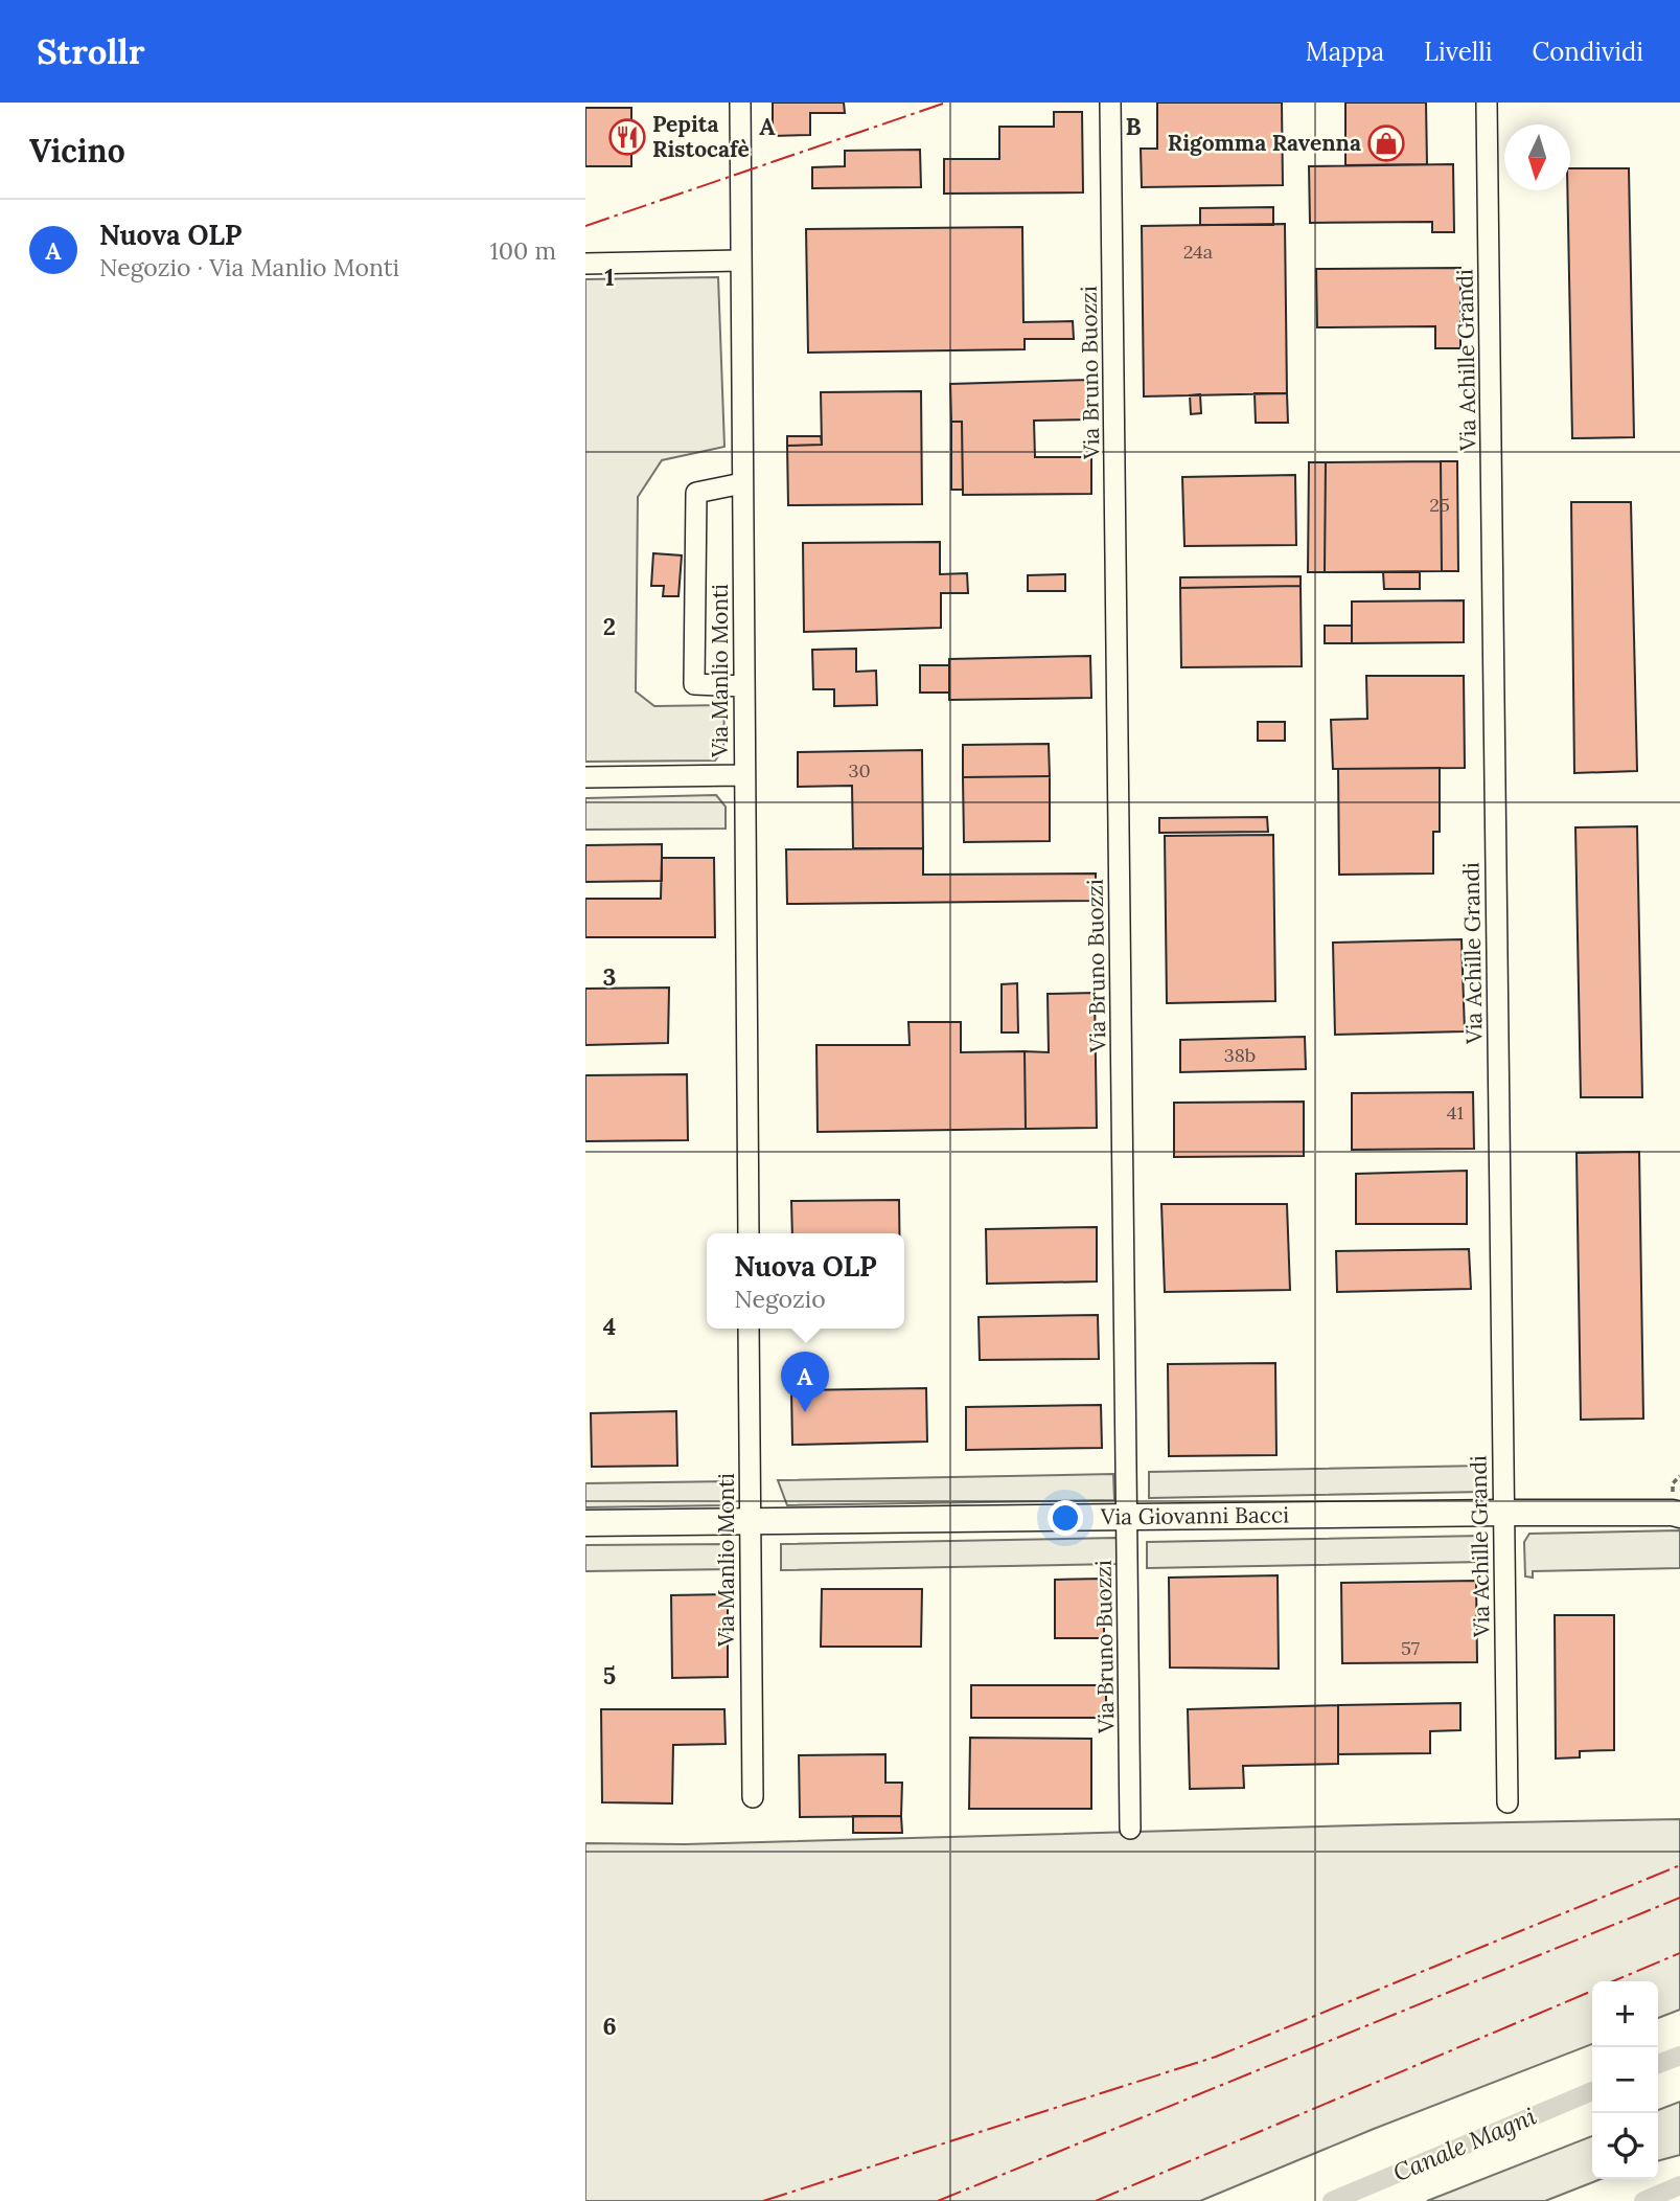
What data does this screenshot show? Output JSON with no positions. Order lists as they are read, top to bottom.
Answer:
{
  "streets": {
    "main road": ["Via Giovanni Bacci"],
    "street": ["Via Achille Grandi", "Via Bruno Buozzi", "Via Manlio Monti"]
  },
  "crossings": [
    ["Via Achille Grandi", "Via Giovanni Bacci"],
    ["Via Bruno Buozzi", "Via Giovanni Bacci"],
    ["Via Manlio Monti", "Via Giovanni Bacci"]
  ],
  "water": ["Canale Magni"],
  "places": {
    "restaurant": ["Pepita Ristocafè"],
    "shop": ["Rigomma Ravenna"]
  },
  "house_numbers": [
    "24a",
    "25",
    "30",
    "38b",
    "41",
    "57"
  ],
  "north": "bottom",
  "page": {
    "header": "Strollr",
    "nav": ["Mappa", "Livelli", "Condividi"],
    "heading": "Vicino",
    "list": [
      {
        "mark": "A",
        "name": "Nuova OLP",
        "note": "Negozio · Via Manlio Monti",
        "value": "100 m"
      }
    ],
    "popup": ["Nuova OLP", "Negozio"],
    "pins": "A",
    "map_buttons": ["+", "−"]
  },
  "grid": {
    "columns": ["A", "B"],
    "rows": [
      "1",
      "2",
      "3",
      "4",
      "5",
      "6"
    ]
  }
}
